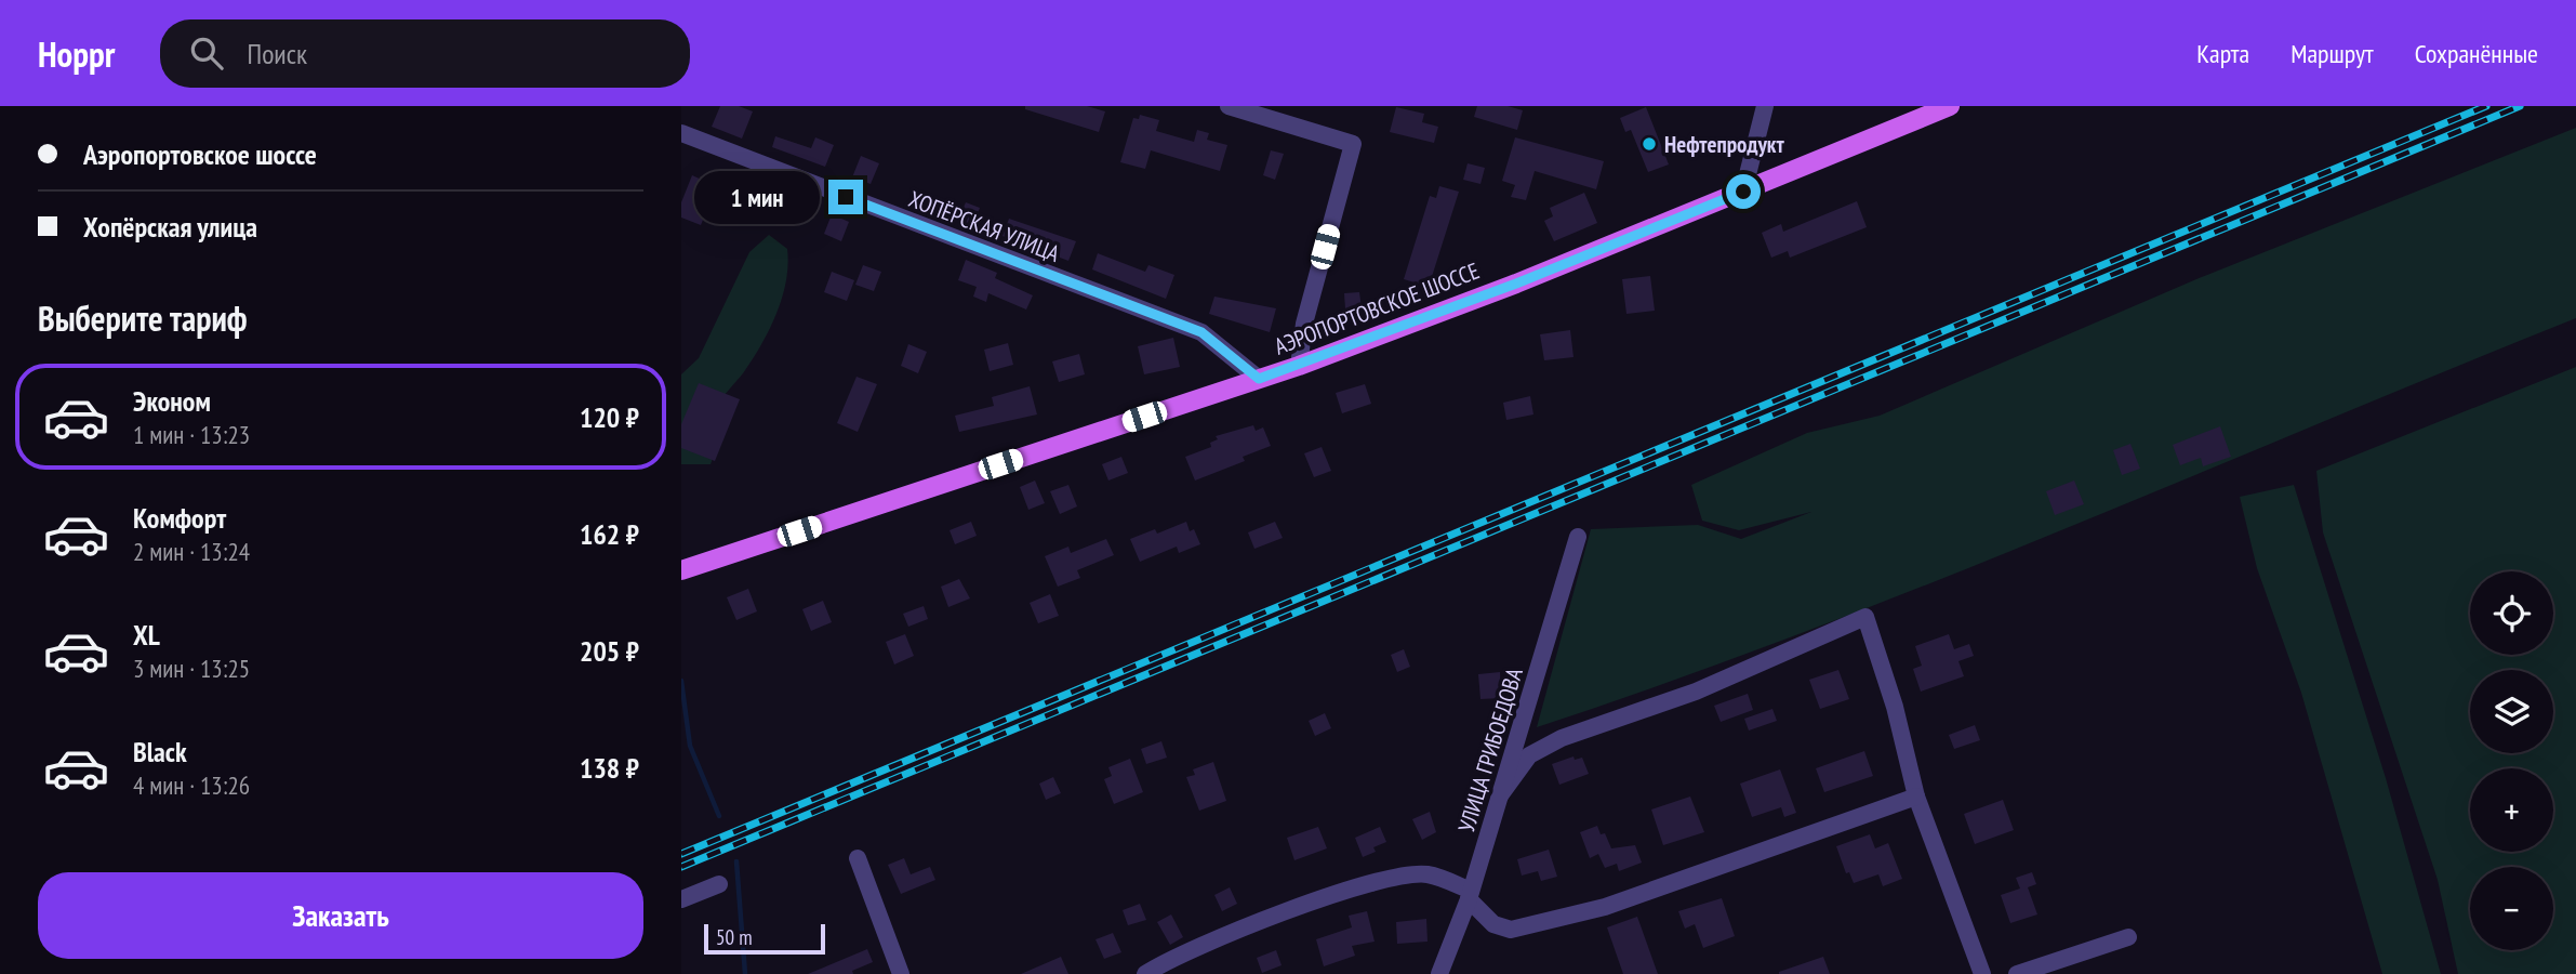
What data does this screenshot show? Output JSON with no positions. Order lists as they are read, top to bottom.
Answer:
{
  "streets": {
    "main road": ["АЭРОПОРТОВСКОЕ ШОССЕ"],
    "street": ["ХОПЁРСКАЯ УЛИЦА", "УЛИЦА ГРИБОЕДОВА"]
  },
  "crossings": [
    ["ХОПЁРСКАЯ УЛИЦА", "АЭРОПОРТОВСКОЕ ШОССЕ"]
  ],
  "places": ["Нефтепродукт"],
  "scale_bar": "50 m",
  "page": {
    "header": "Hoppr",
    "search": "Поиск",
    "nav": ["Карта", "Маршрут", "Сохранённые"],
    "banner": ["Аэропортовское шоссе", "Хопёрская улица"],
    "bubble": "1 мин",
    "heading": "Выберите тариф",
    "list": [
      {
        "name": "Эконом",
        "note": "1 мин · 13:23",
        "value": "120 ₽"
      },
      {
        "name": "Комфорт",
        "note": "2 мин · 13:24",
        "value": "162 ₽"
      },
      {
        "name": "XL",
        "note": "3 мин · 13:25",
        "value": "205 ₽"
      },
      {
        "name": "Black",
        "note": "4 мин · 13:26",
        "value": "138 ₽"
      }
    ],
    "map_buttons": ["+", "−"],
    "buttons": "Заказать",
    "scale": "50 m"
  }
}
